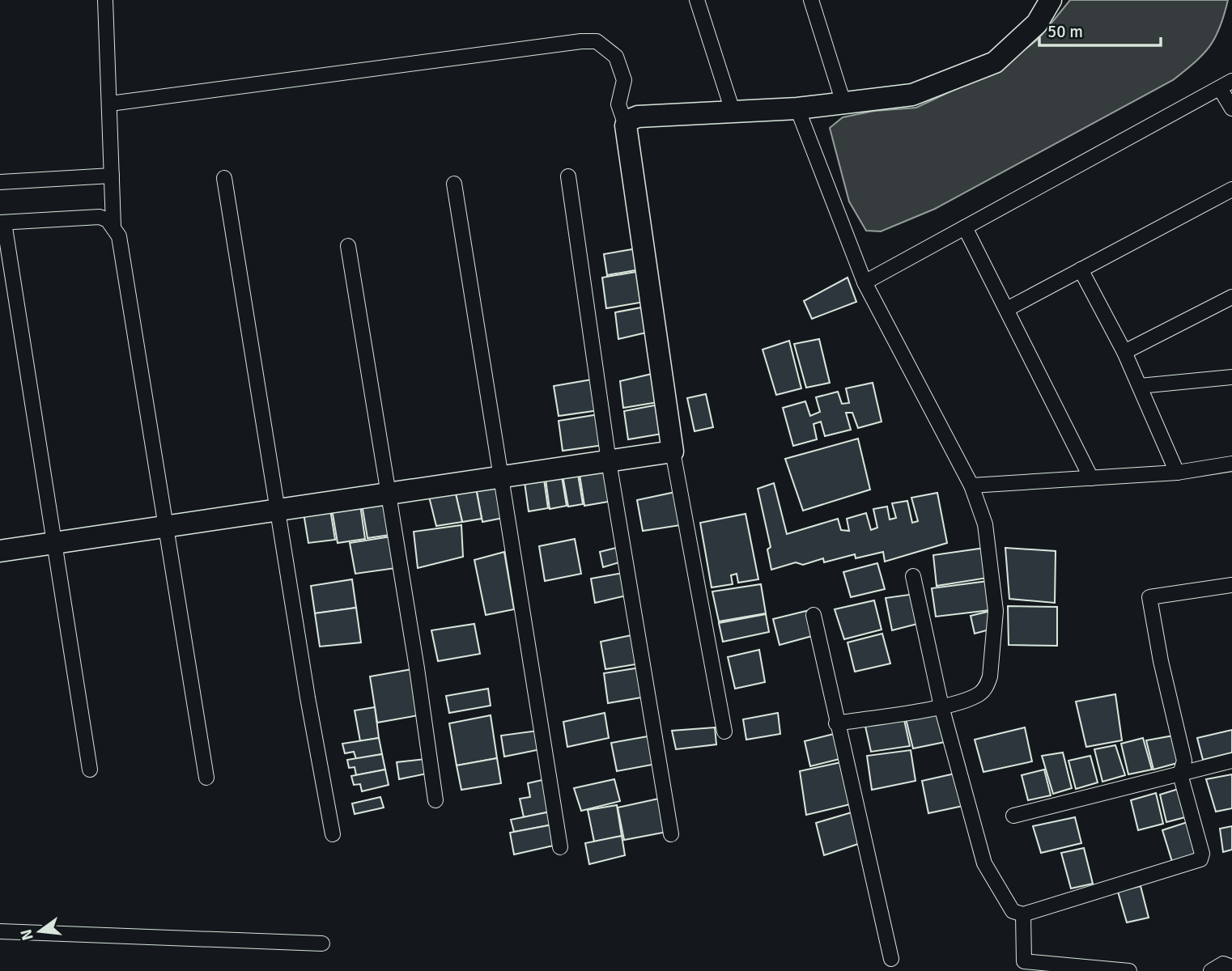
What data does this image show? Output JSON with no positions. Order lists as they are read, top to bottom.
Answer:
{
  "scale_bar": "50 m",
  "north": "left"
}
